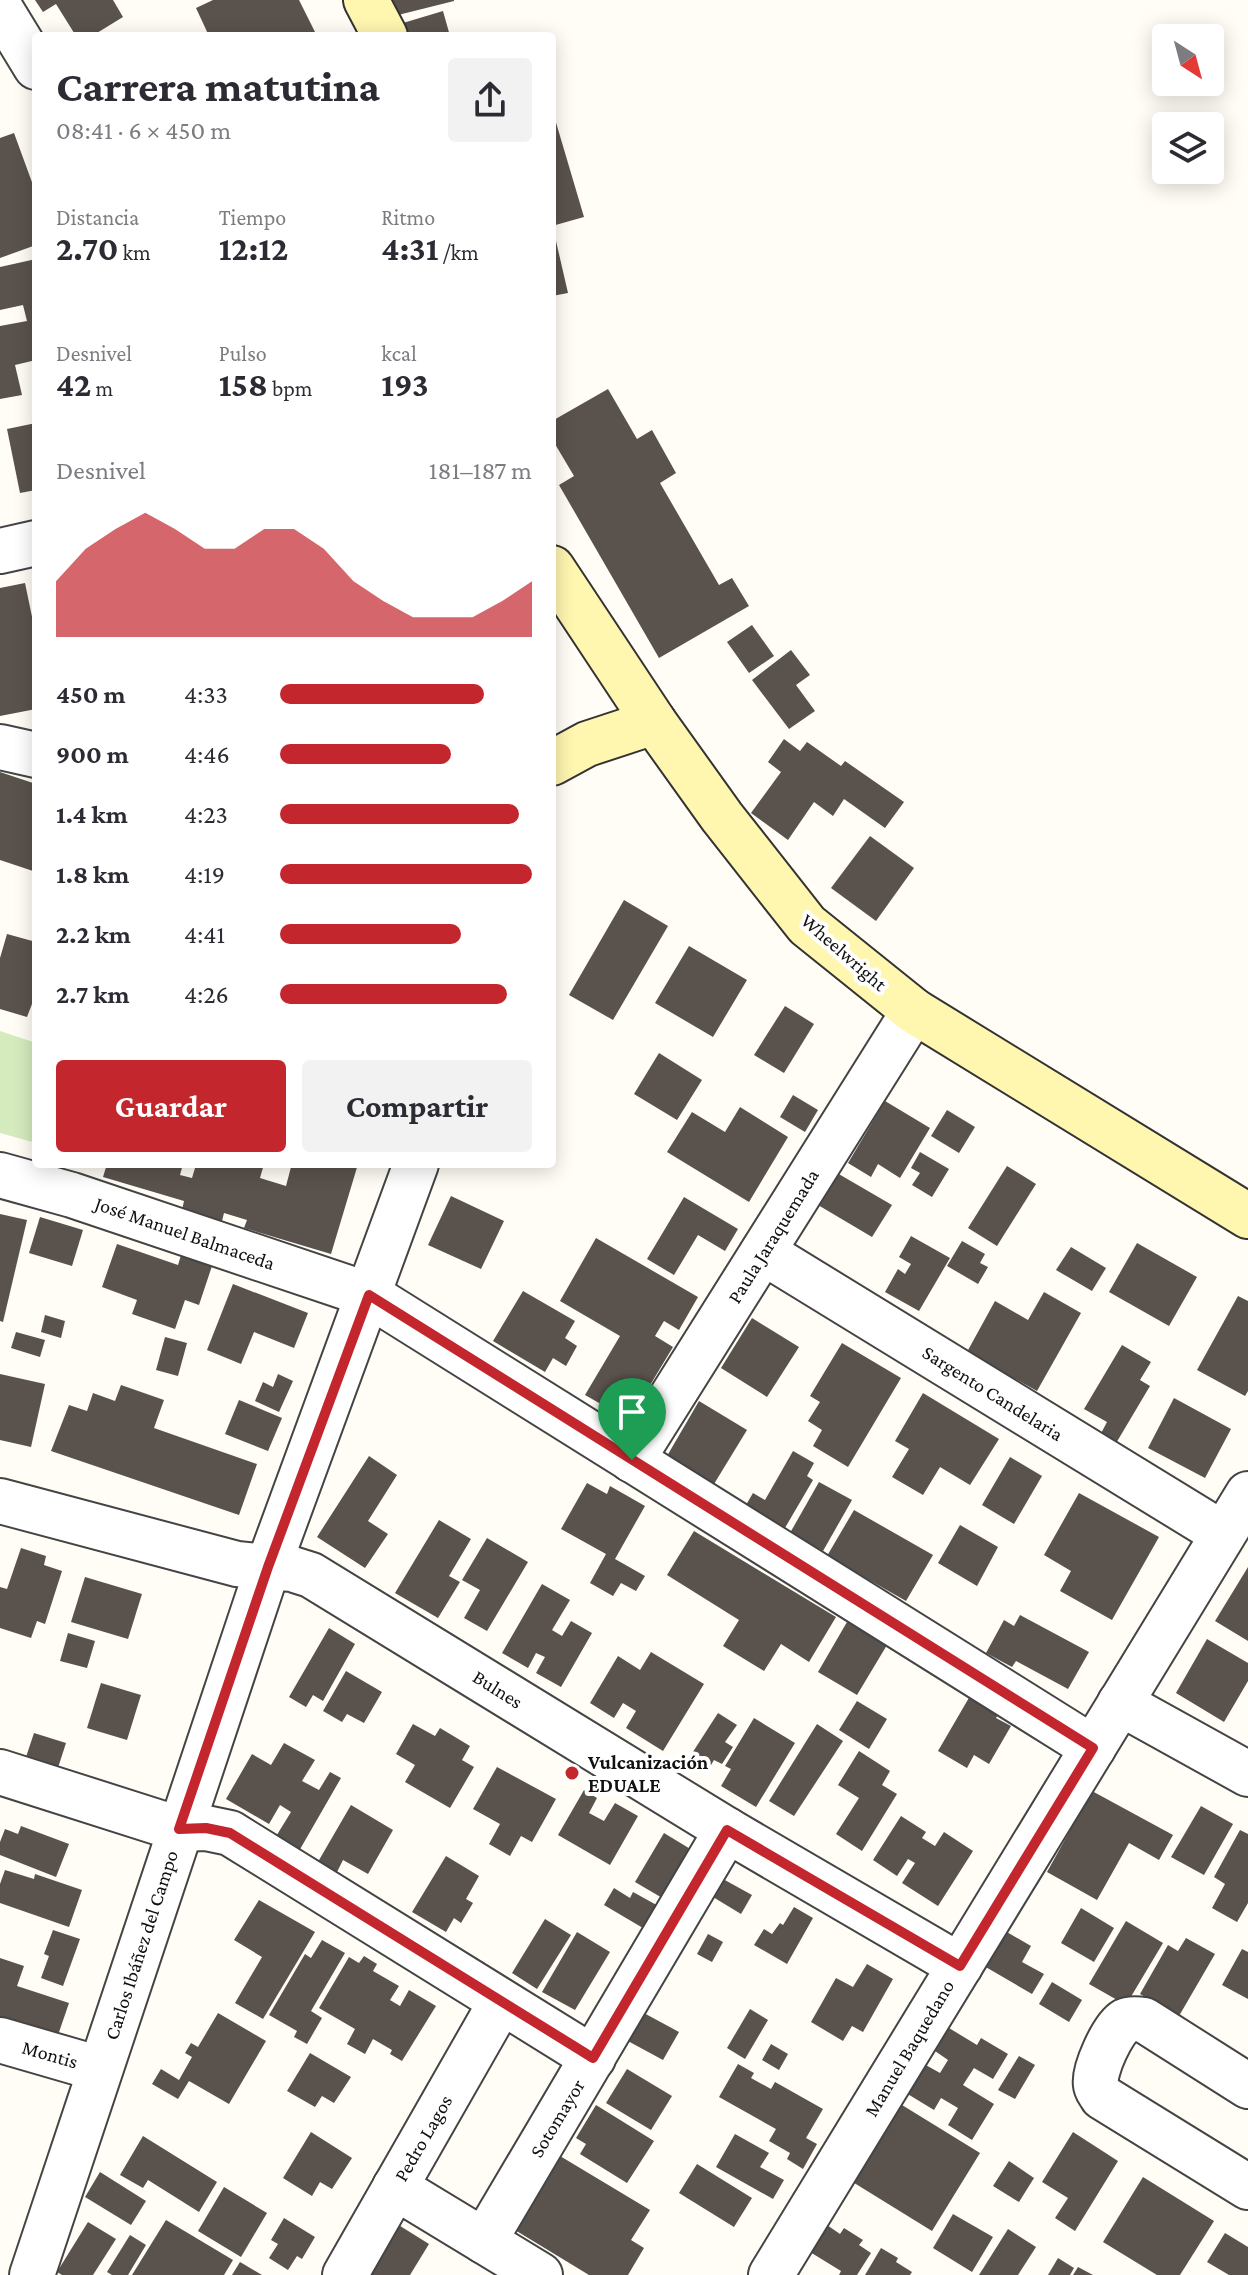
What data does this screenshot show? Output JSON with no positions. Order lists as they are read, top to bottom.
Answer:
{
  "streets": {
    "main road": ["Wheelwright"],
    "street": [
      "José Manuel Balmaceda",
      "Paula Jaraquemada",
      "Sargento Candelaria",
      "Bulnes",
      "Carlos Ibáñez del Campo",
      "Manuel Baquedano",
      "Montis",
      "Sotomayor",
      "Pedro Lagos"
    ]
  },
  "crossings": [
    ["Wheelwright", "Paula Jaraquemada"],
    ["José Manuel Balmaceda", "Paula Jaraquemada"],
    ["José Manuel Balmaceda", "Carlos Ibáñez del Campo"],
    ["José Manuel Balmaceda", "Manuel Baquedano"],
    ["Paula Jaraquemada", "Sargento Candelaria"],
    ["Sargento Candelaria", "Manuel Baquedano"],
    ["Bulnes", "Carlos Ibáñez del Campo"],
    ["Bulnes", "Manuel Baquedano"],
    ["Bulnes", "Sotomayor"],
    ["Carlos Ibáñez del Campo", "Montis"]
  ],
  "places": ["Vulcanización EDUALE"],
  "north": "bottom right",
  "page": {
    "heading": ["Carrera matutina", "08:41 · 6 × 450 m"],
    "stats": [
      ["Distancia", "2.70 km"],
      ["Tiempo", "12:12"],
      ["Ritmo", "4:31 /km"],
      ["Desnivel", "42 m"],
      ["Pulso", "158 bpm"],
      ["kcal", "193"]
    ],
    "chart": ["Desnivel", "181–187 m"],
    "list": [
      {
        "name": "450 m",
        "note": "4:33"
      },
      {
        "name": "900 m",
        "note": "4:46"
      },
      {
        "name": "1.4 km",
        "note": "4:23"
      },
      {
        "name": "1.8 km",
        "note": "4:19"
      },
      {
        "name": "2.2 km",
        "note": "4:41"
      },
      {
        "name": "2.7 km",
        "note": "4:26"
      }
    ],
    "buttons": ["Guardar", "Compartir"]
  }
}
